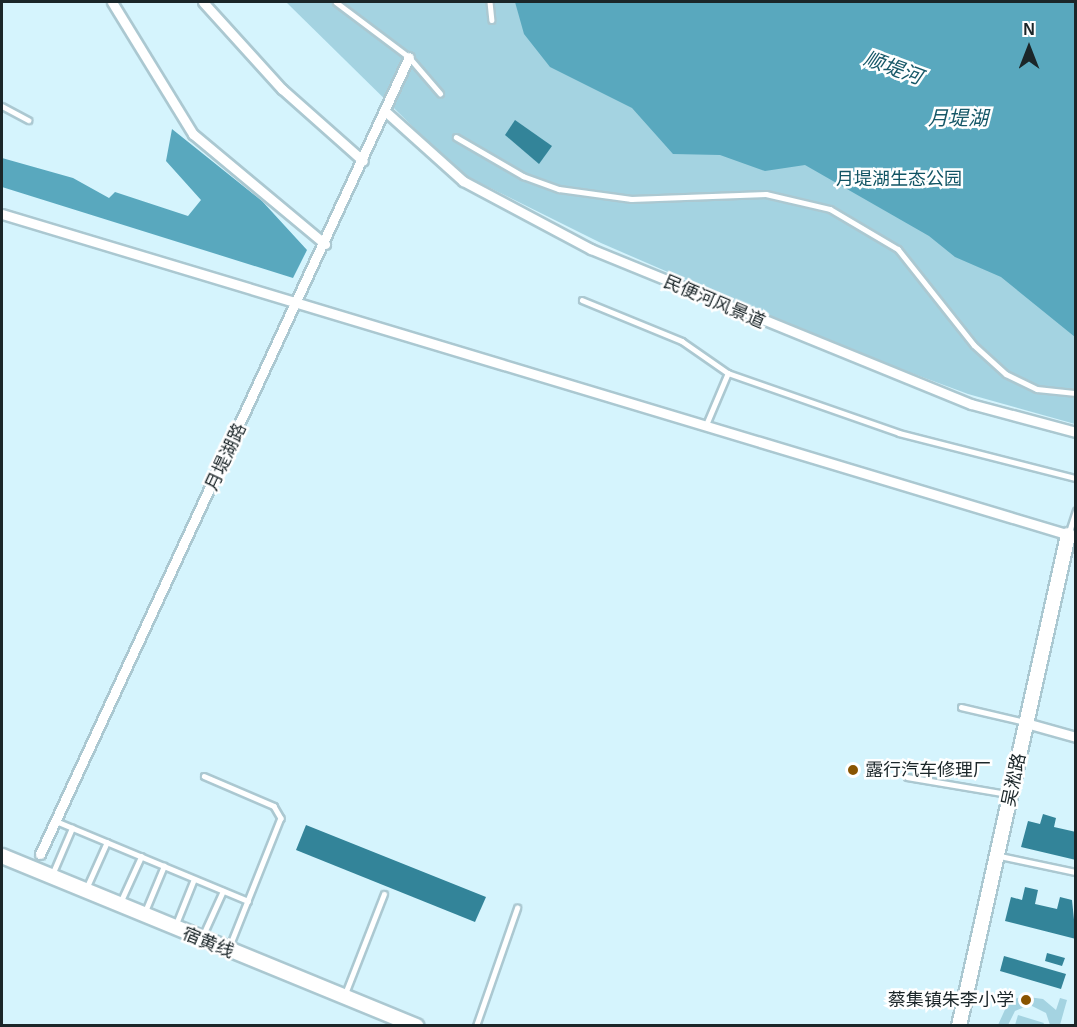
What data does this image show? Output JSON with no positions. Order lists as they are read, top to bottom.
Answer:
{
  "streets": {
    "street": [
      "民便河风景道",
      "月堤湖路",
      "吴淞路",
      "宿黄线"
    ]
  },
  "crossings": [
    ["民便河风景道", "月堤湖路"]
  ],
  "water": ["顺堤河", "月堤湖"],
  "parks": ["月堤湖生态公园"],
  "places": ["露行汽车修理厂", "蔡集镇朱李小学"],
  "north": "top"
}
